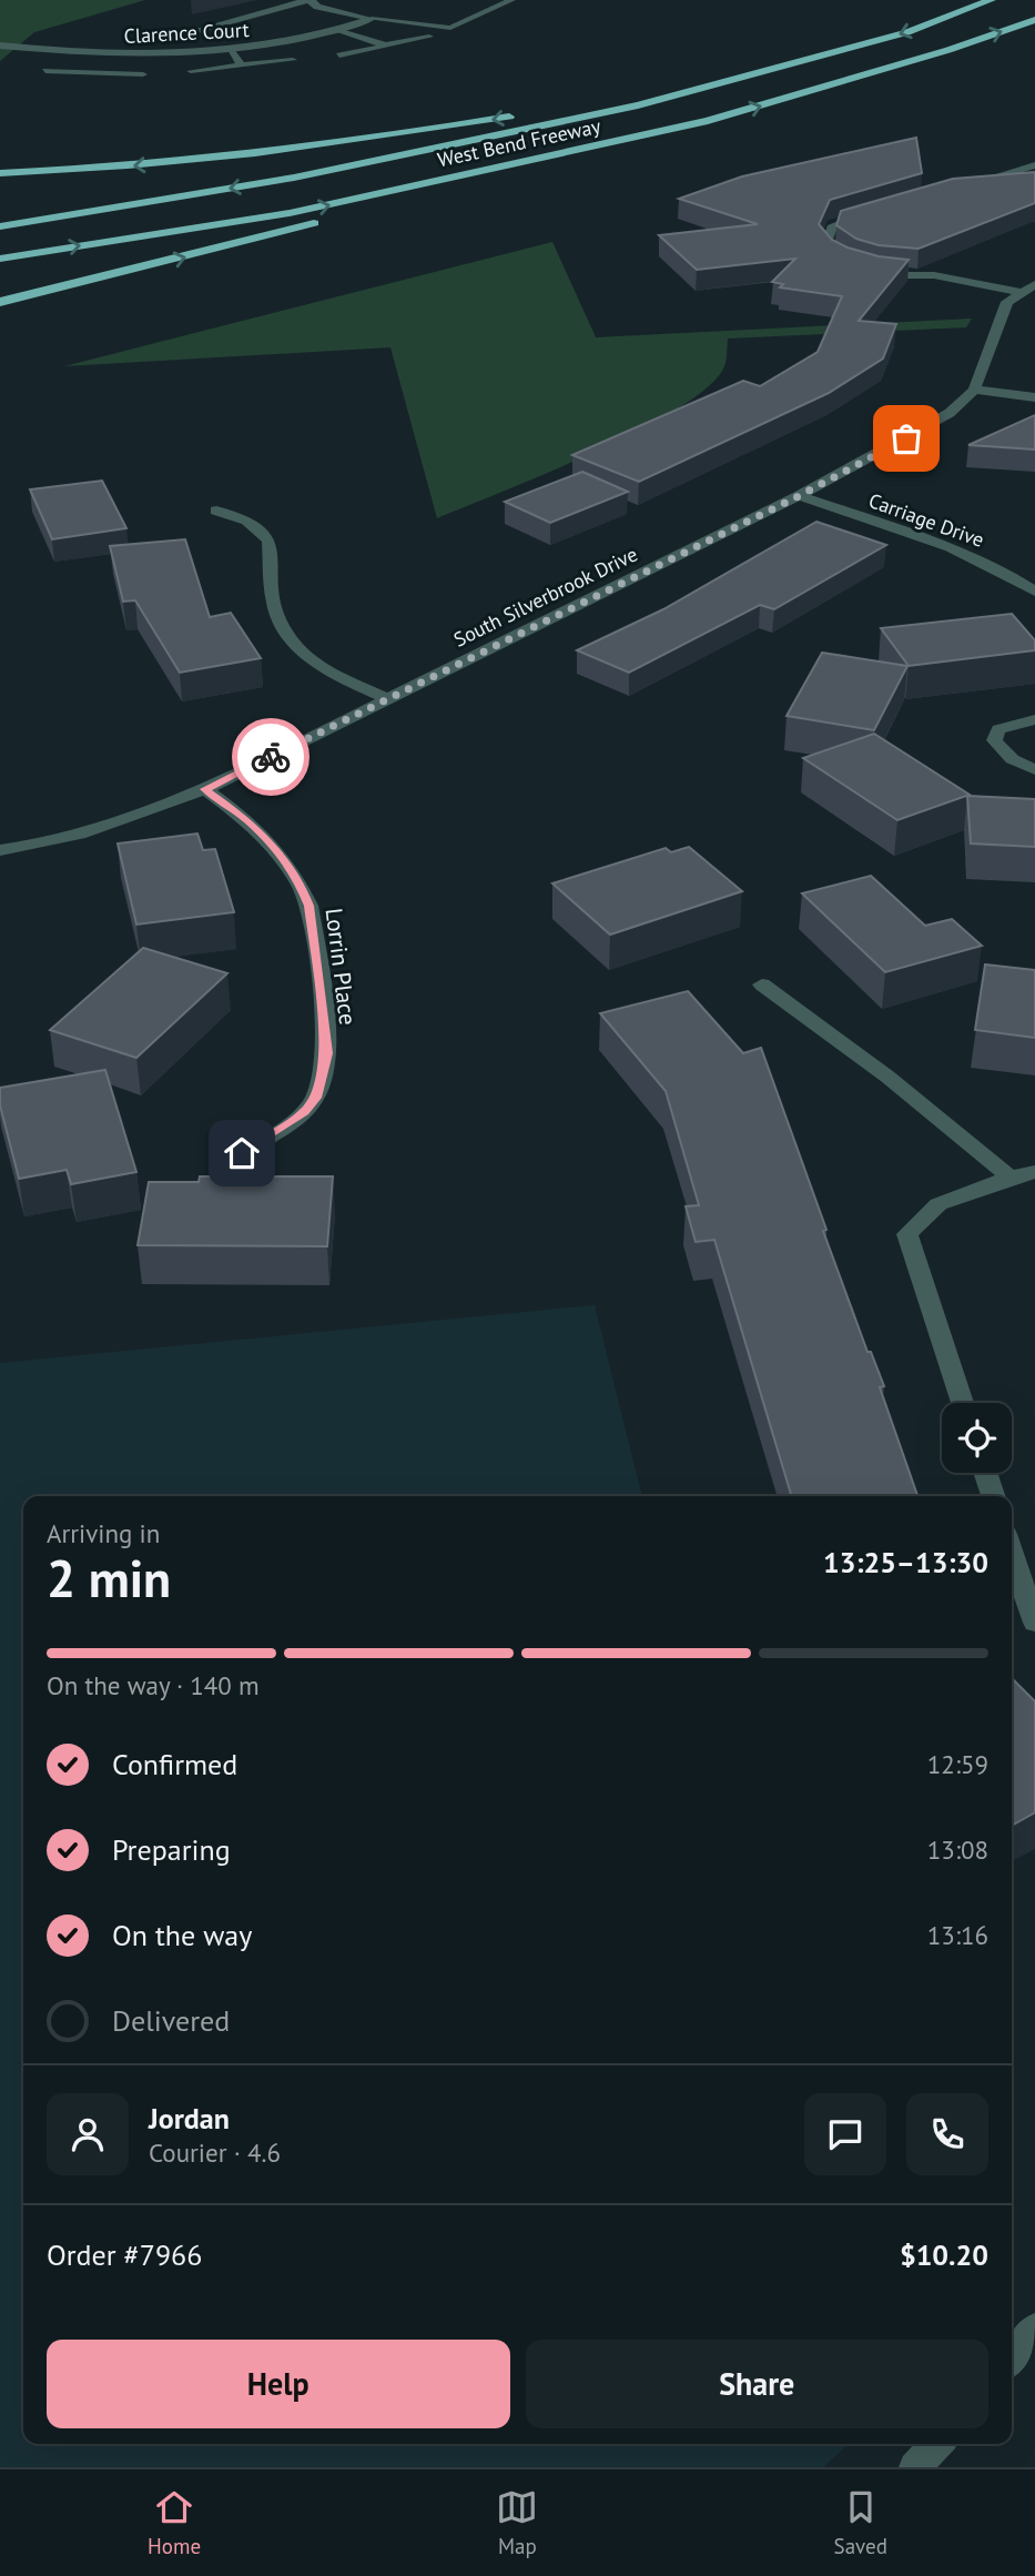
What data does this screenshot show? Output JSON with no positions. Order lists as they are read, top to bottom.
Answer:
{
  "streets": {
    "highway": ["West Bend Freeway"],
    "street": [
      "Clarence Court",
      "Carriage Drive",
      "South Silverbrook Drive",
      "Lorrin Place"
    ]
  },
  "crossings": [
    ["Carriage Drive", "South Silverbrook Drive"],
    ["South Silverbrook Drive", "Lorrin Place"]
  ],
  "page": {
    "heading": ["2 min", "Arriving in", "13:25–13:30"],
    "panel": [
      "Jordan",
      "Courier · 4.6",
      "Order #7966",
      "$10.20"
    ],
    "bar": "On the way · 140 m",
    "list": [
      ["Confirmed", "12:59"],
      ["Preparing", "13:08"],
      ["On the way", "13:16"],
      "Delivered"
    ],
    "buttons": ["Help", "Share"],
    "tabs": ["Home", "Map", "Saved"]
  }
}
